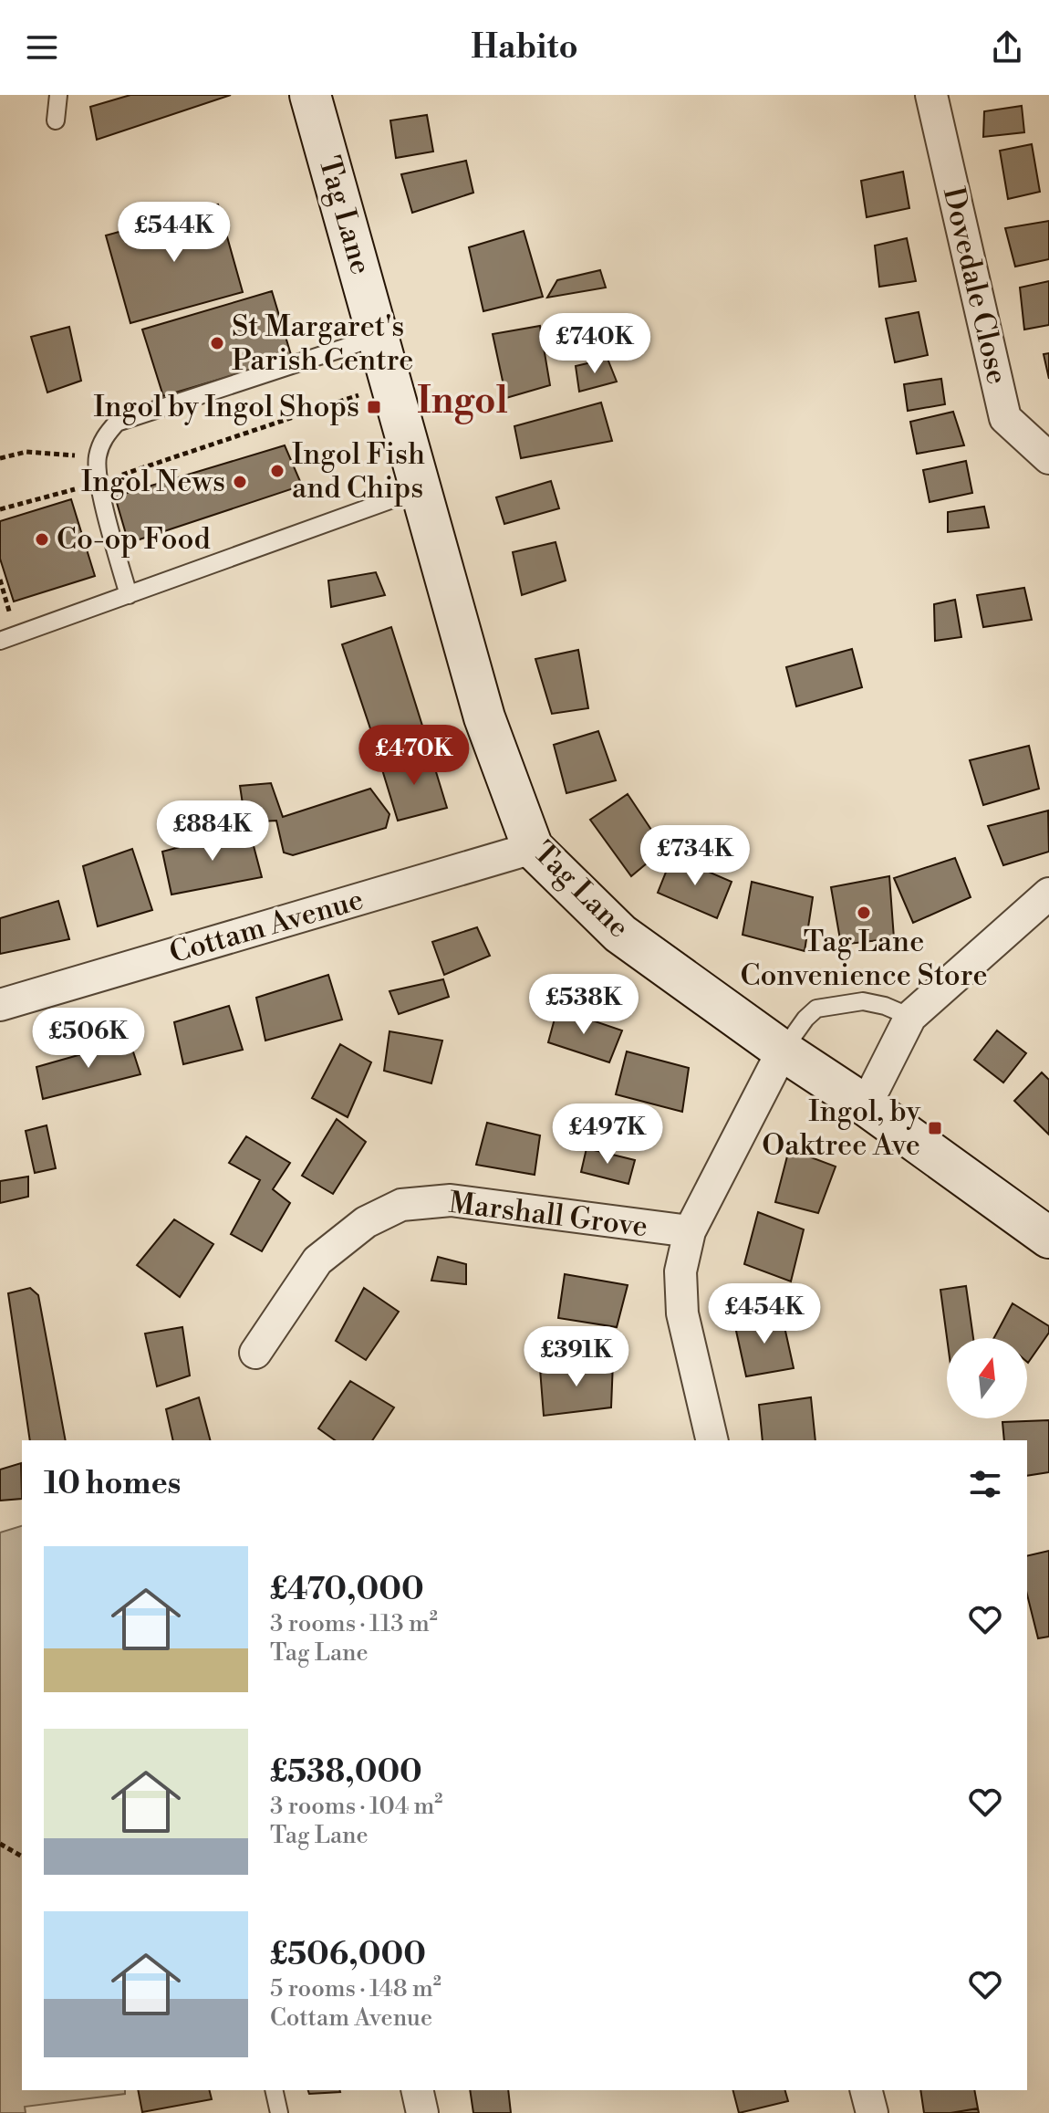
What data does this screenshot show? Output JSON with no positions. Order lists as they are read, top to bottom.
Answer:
{
  "streets": {
    "main road": ["Tag Lane"],
    "street": ["Dovedale Close", "Cottam Avenue", "Marshall Grove"]
  },
  "crossings": [
    ["Tag Lane", "Cottam Avenue"]
  ],
  "districts": ["Ingol"],
  "places": {
    "other": [
      "St Margaret's Parish Centre",
      "Ingol Fish and Chips",
      "Ingol News",
      "Co-op Food",
      "Tag Lane Convenience Store"
    ],
    "transit": ["Ingol by Ingol Shops", "Ingol, by Oaktree Ave"]
  },
  "north": "top",
  "page": {
    "header": "Habito",
    "price": [
      "£544K",
      "£740K",
      "£470K",
      "£884K",
      "£734K",
      "£538K",
      "£506K",
      "£497K",
      "£454K",
      "£391K"
    ],
    "heading": "10 homes",
    "list": [
      {
        "name": "£470,000",
        "note": "3 rooms · 113 m² · Tag Lane"
      },
      {
        "name": "£538,000",
        "note": "3 rooms · 104 m² · Tag Lane"
      },
      {
        "name": "£506,000",
        "note": "5 rooms · 148 m² · Cottam Avenue"
      }
    ]
  }
}
